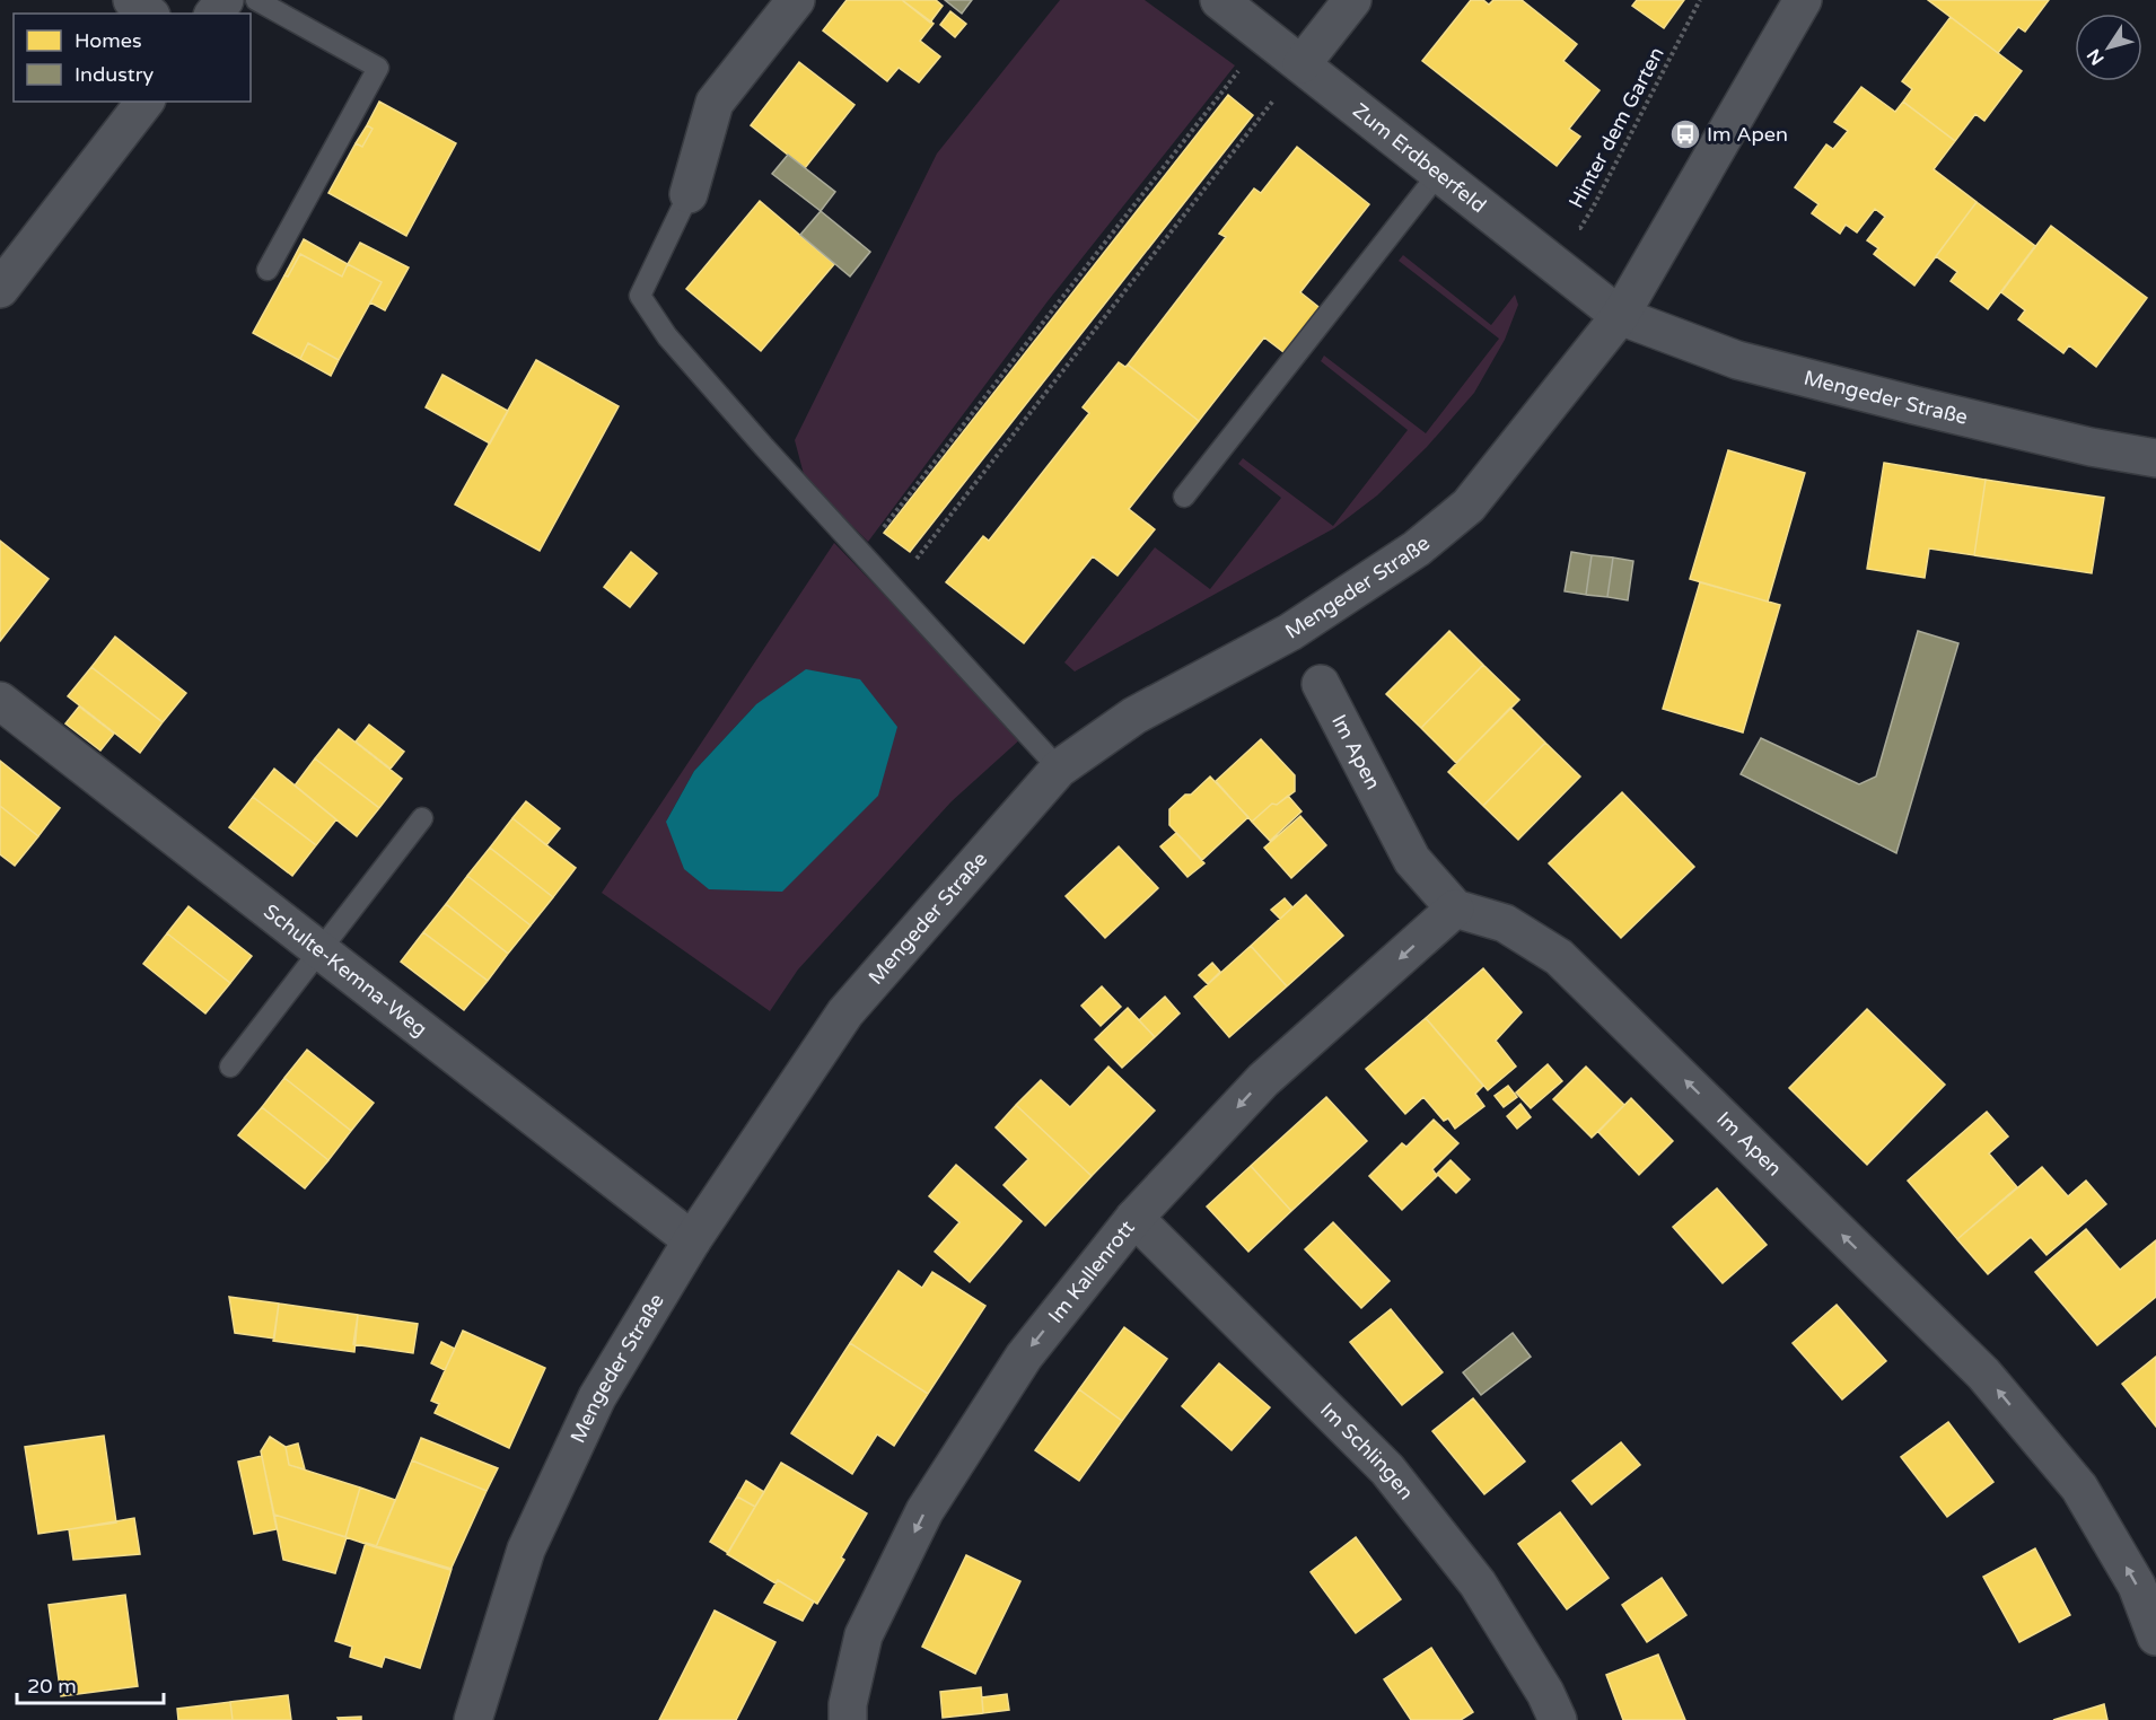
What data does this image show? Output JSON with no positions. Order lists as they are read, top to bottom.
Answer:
{
  "streets": {
    "street": [
      "Zum Erdbeerfeld",
      "Mengeder Straße",
      "Im Apen",
      "Schulte-Kemna-Weg",
      "Im Kallenrott",
      "Im Schlingen"
    ],
    "path": ["Hinter dem Garten"]
  },
  "crossings": [
    ["Zum Erdbeerfeld", "Mengeder Straße"],
    ["Mengeder Straße", "Schulte-Kemna-Weg"],
    ["Im Apen", "Im Kallenrott"],
    ["Im Kallenrott", "Im Schlingen"]
  ],
  "one_way": ["Im Apen", "Im Kallenrott"],
  "places": {
    "bus stop": ["Im Apen"]
  },
  "legend": ["Homes", "Industry"],
  "scale_bar": "20 m",
  "north": "bottom left"
}
